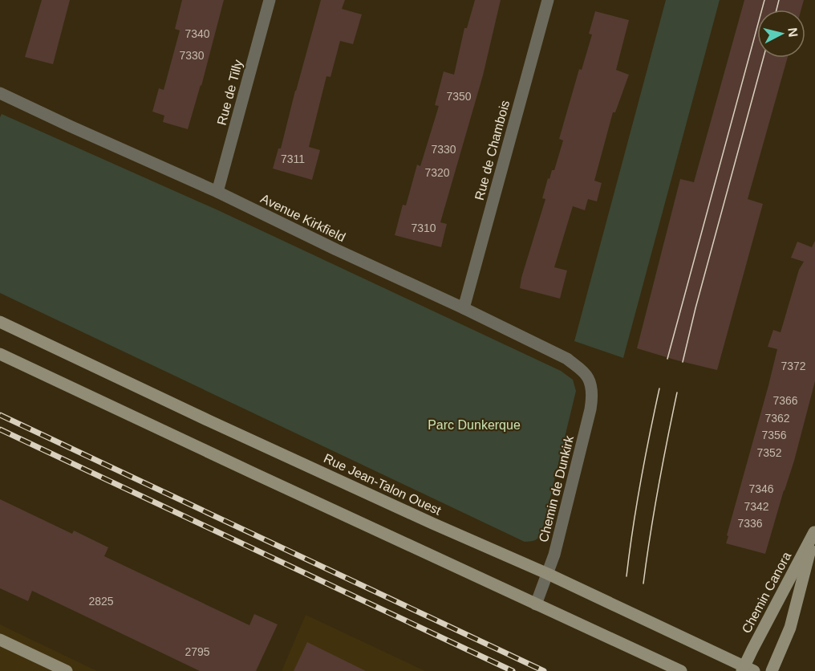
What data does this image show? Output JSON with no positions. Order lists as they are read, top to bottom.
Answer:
{
  "streets": {
    "main road": ["Rue Jean-Talon Ouest", "Chemin Canora"],
    "street": [
      "Rue de Tilly",
      "Rue de Chambois",
      "Avenue Kirkfield",
      "Chemin de Dunkirk"
    ]
  },
  "crossings": [
    ["Rue de Tilly", "Avenue Kirkfield"],
    ["Rue de Chambois", "Avenue Kirkfield"],
    ["Avenue Kirkfield", "Chemin de Dunkirk"],
    ["Rue Jean-Talon Ouest", "Chemin de Dunkirk"],
    ["Rue Jean-Talon Ouest", "Chemin Canora"]
  ],
  "parks": ["Parc Dunkerque"],
  "house_numbers": [
    "7340",
    "7330",
    "7350",
    "7330",
    "7311",
    "7320",
    "7310",
    "7372",
    "7366",
    "7362",
    "7356",
    "7352",
    "7346",
    "7342",
    "7336",
    "2825",
    "2795"
  ],
  "north": "right"
}
